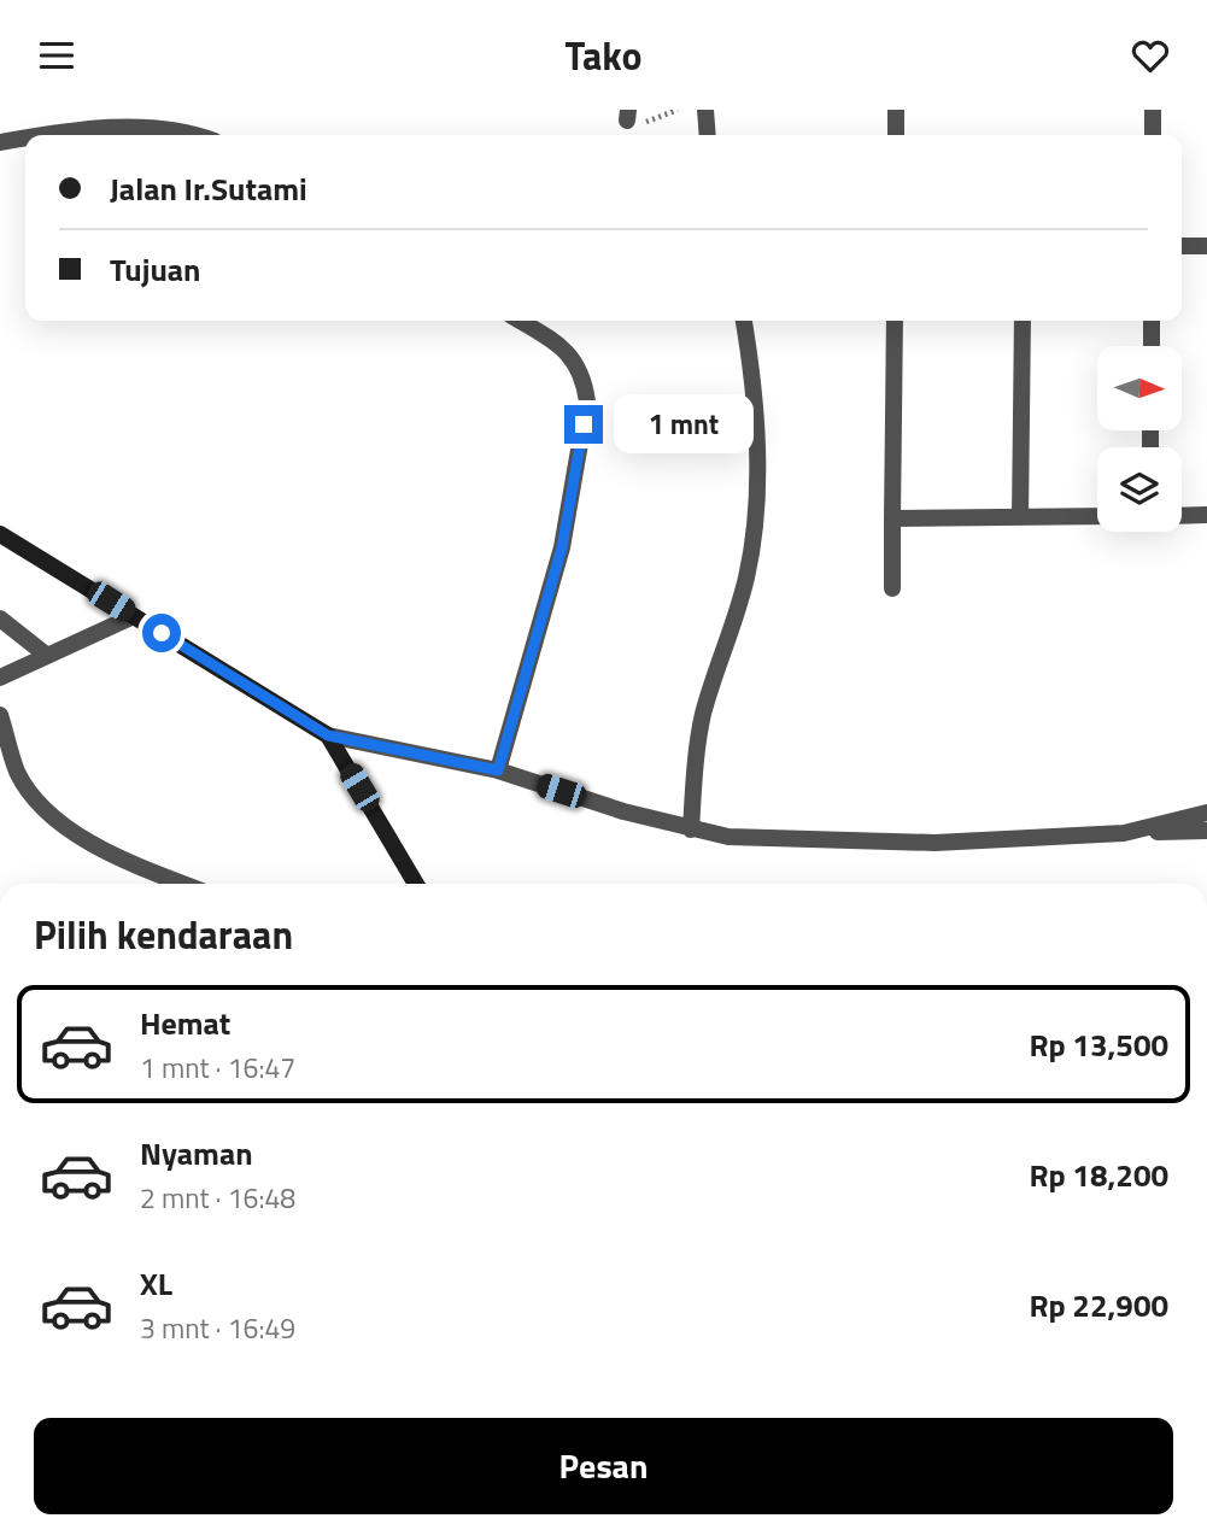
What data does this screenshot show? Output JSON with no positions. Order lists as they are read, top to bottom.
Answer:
{
  "north": "right",
  "page": {
    "header": "Tako",
    "banner": ["Jalan Ir.Sutami", "Tujuan"],
    "bubble": "1 mnt",
    "heading": "Pilih kendaraan",
    "list": [
      {
        "name": "Hemat",
        "note": "1 mnt · 16:47",
        "value": "Rp 13,500"
      },
      {
        "name": "Nyaman",
        "note": "2 mnt · 16:48",
        "value": "Rp 18,200"
      },
      {
        "name": "XL",
        "note": "3 mnt · 16:49",
        "value": "Rp 22,900"
      }
    ],
    "buttons": "Pesan"
  }
}
